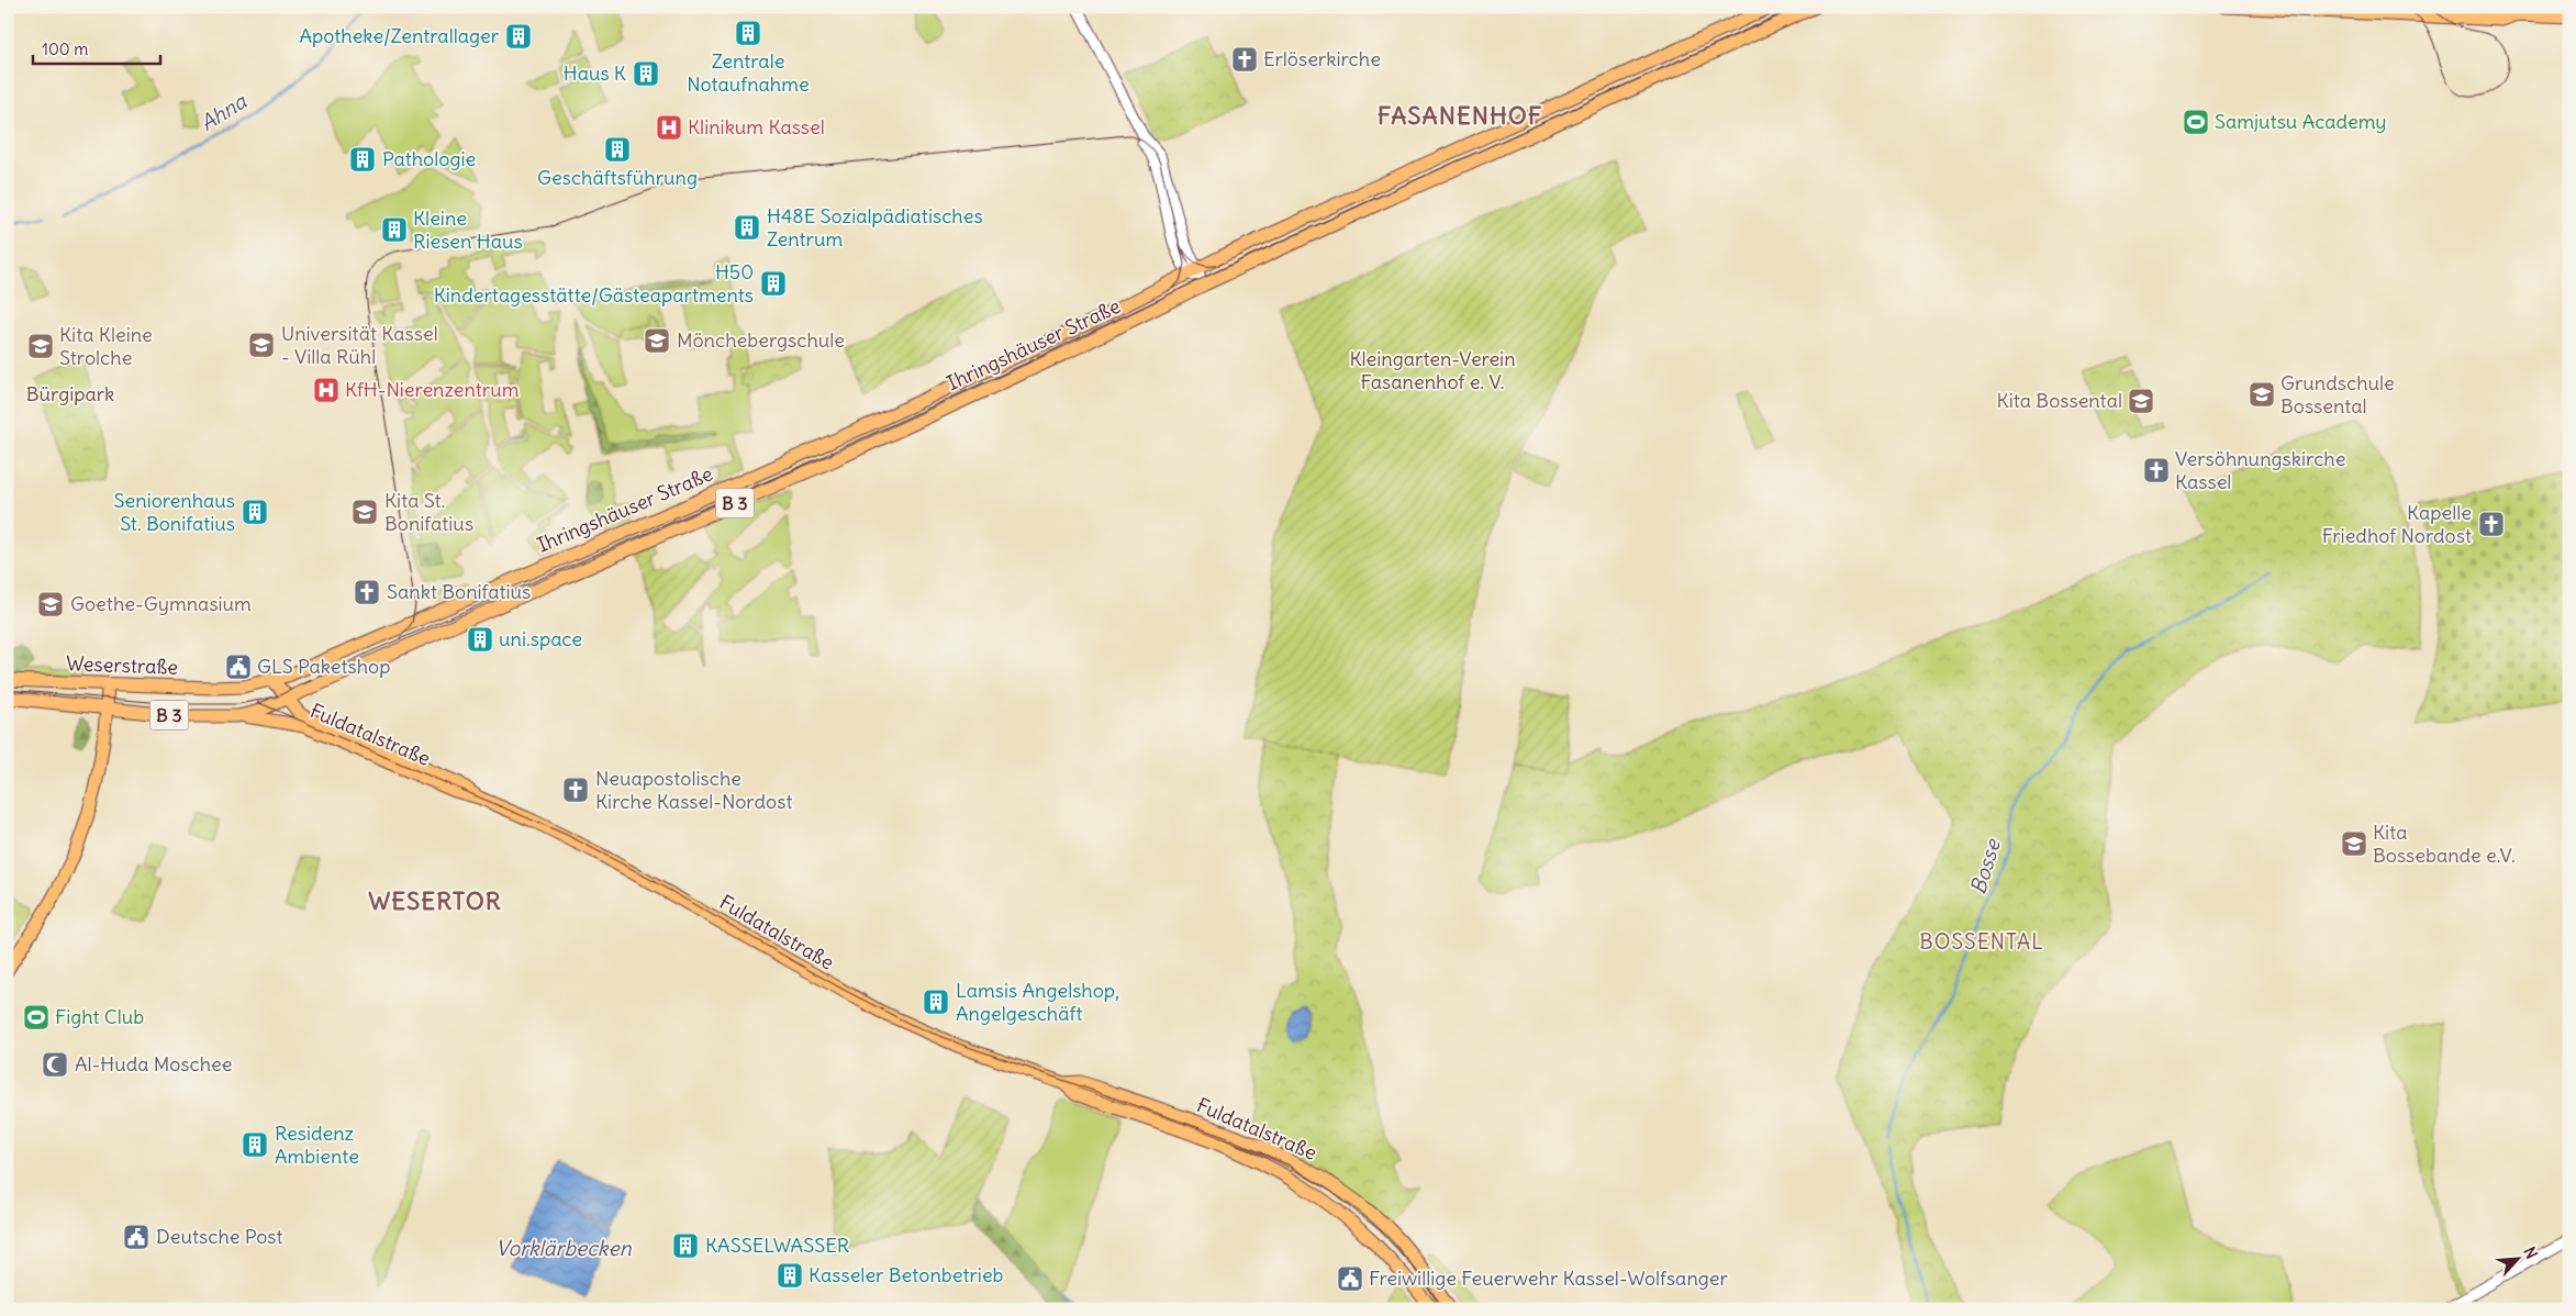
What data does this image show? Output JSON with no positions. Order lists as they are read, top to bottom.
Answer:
{
  "streets": {
    "main road": [
      "Ihringshäuser Straße",
      "B 3",
      "Weserstraße",
      "Fuldatalstraße"
    ]
  },
  "crossings": [
    ["Ihringshäuser Straße", "Weserstraße"],
    ["Ihringshäuser Straße", "Fuldatalstraße"],
    ["Weserstraße", "Fuldatalstraße"]
  ],
  "districts": ["FASANENHOF", "WESERTOR", "BOSSENTAL"],
  "water": ["Ahna", "Bosse", "Vorklärbecken"],
  "parks": ["Kleingarten-Verein Fasanenhof e. V.", "Bürgipark"],
  "places": {
    "building": [
      "Zentrale Notaufnahme",
      "Apotheke/Zentrallager",
      "Haus K",
      "Geschäftsführung",
      "Pathologie",
      "H48E Sozialpädiatisches Zentrum",
      "Kleine Riesen Haus",
      "H50 Kindertagesstätte/Gästeapartments",
      "Seniorenhaus St. Bonifatius",
      "uni.space",
      "Lamsis Angelshop, Angelgeschäft",
      "Residenz Ambiente",
      "KASSELWASSER",
      "Kasseler Betonbetrieb"
    ],
    "church": [
      "Erlöserkirche",
      "Versöhnungskirche Kassel",
      "Kapelle Friedhof Nordost",
      "Sankt Bonifatius",
      "Neuapostolische Kirche Kassel-Nordost"
    ],
    "sports": ["Samjutsu Academy", "Fight Club"],
    "hospital": ["Klinikum Kassel", "KfH-Nierenzentrum"],
    "school or university": [
      "Mönchebergschule",
      "Universität Kassel - Villa Rühl",
      "Kita Kleine Strolche",
      "Grundschule Bossental",
      "Kita Bossental",
      "Kita St. Bonifatius",
      "Goethe-Gymnasium",
      "Kita Bossebande e.V."
    ],
    "public building": ["GLS Paketshop", "Deutsche Post", "Freiwillige Feuerwehr Kassel-Wolfsanger"],
    "mosque": ["Al-Huda Moschee"]
  },
  "scale_bar": "100 m",
  "north": "top right"
}
